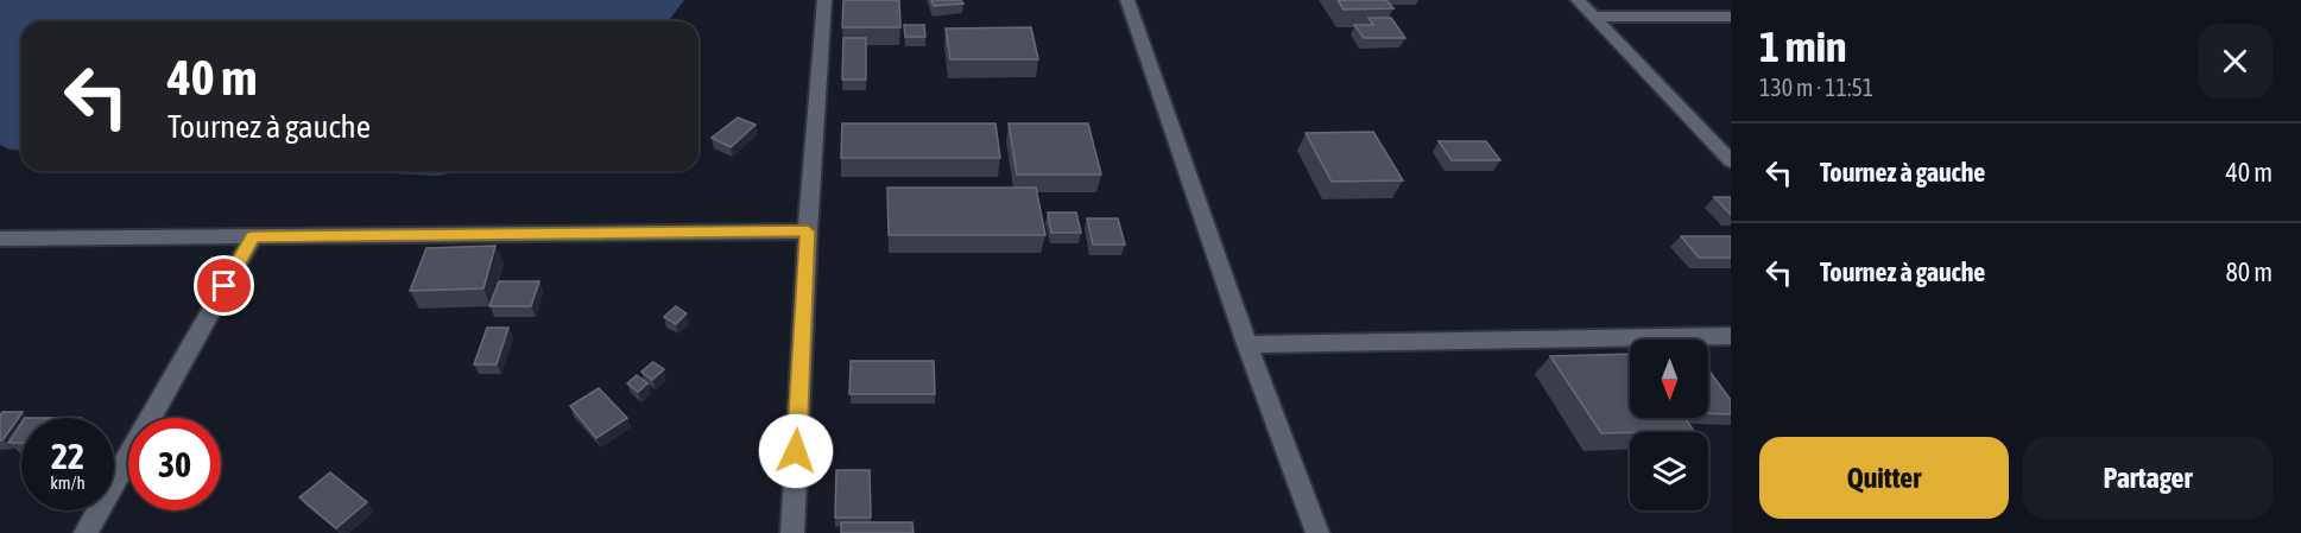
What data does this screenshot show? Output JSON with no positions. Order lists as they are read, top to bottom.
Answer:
{
  "north": "bottom",
  "page": {
    "heading": ["1 min", "130 m · 11:51"],
    "turn": ["40 m", "Tournez à gauche"],
    "list": [
      {
        "name": "Tournez à gauche",
        "value": "40 m"
      },
      {
        "name": "Tournez à gauche",
        "value": "80 m"
      }
    ],
    "speed": "22 km/h",
    "limit": "30",
    "buttons": ["Quitter", "Partager"]
  }
}
